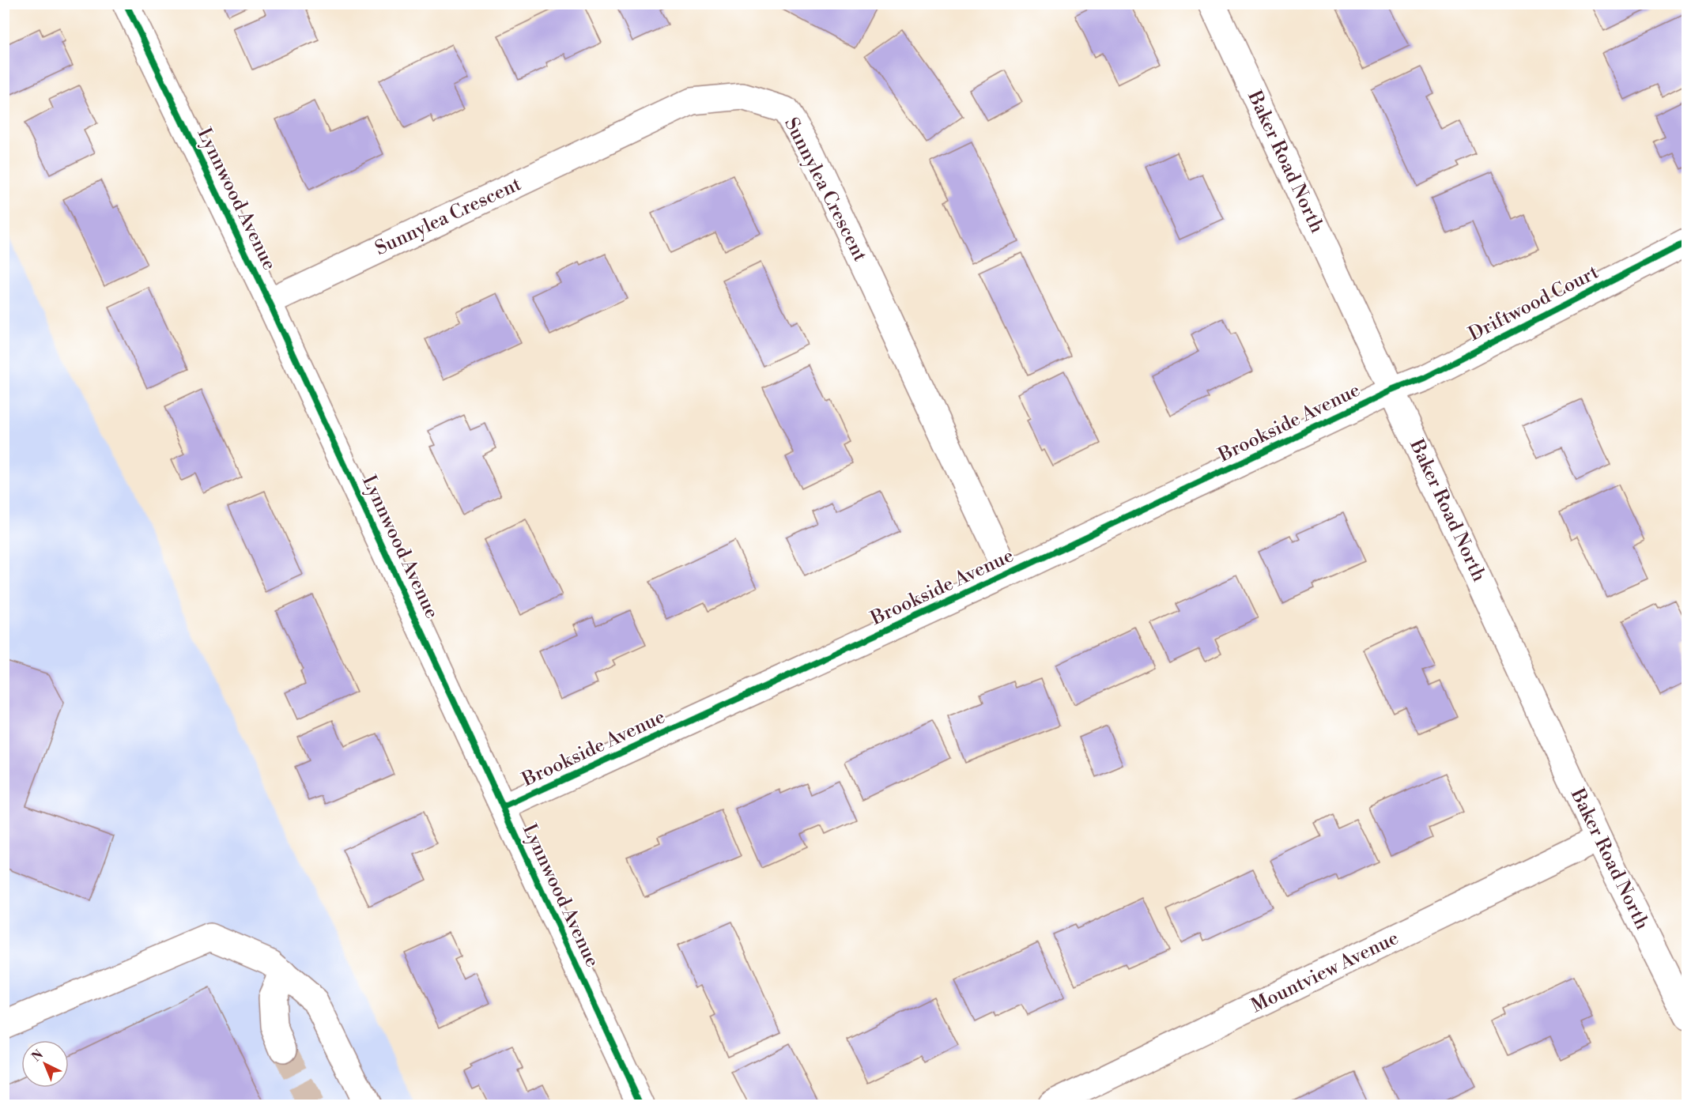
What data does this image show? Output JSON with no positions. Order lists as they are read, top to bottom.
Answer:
{
  "streets": {
    "street": [
      "Baker Road North",
      "Sunnylea Crescent",
      "Lynnwood Avenue",
      "Driftwood Court",
      "Brookside Avenue",
      "Mountview Avenue"
    ]
  },
  "crossings": [
    ["Baker Road North", "Driftwood Court"],
    ["Baker Road North", "Brookside Avenue"],
    ["Baker Road North", "Mountview Avenue"],
    ["Sunnylea Crescent", "Lynnwood Avenue"],
    ["Sunnylea Crescent", "Brookside Avenue"],
    ["Lynnwood Avenue", "Brookside Avenue"],
    ["Driftwood Court", "Brookside Avenue"]
  ],
  "north": "top left"
}
